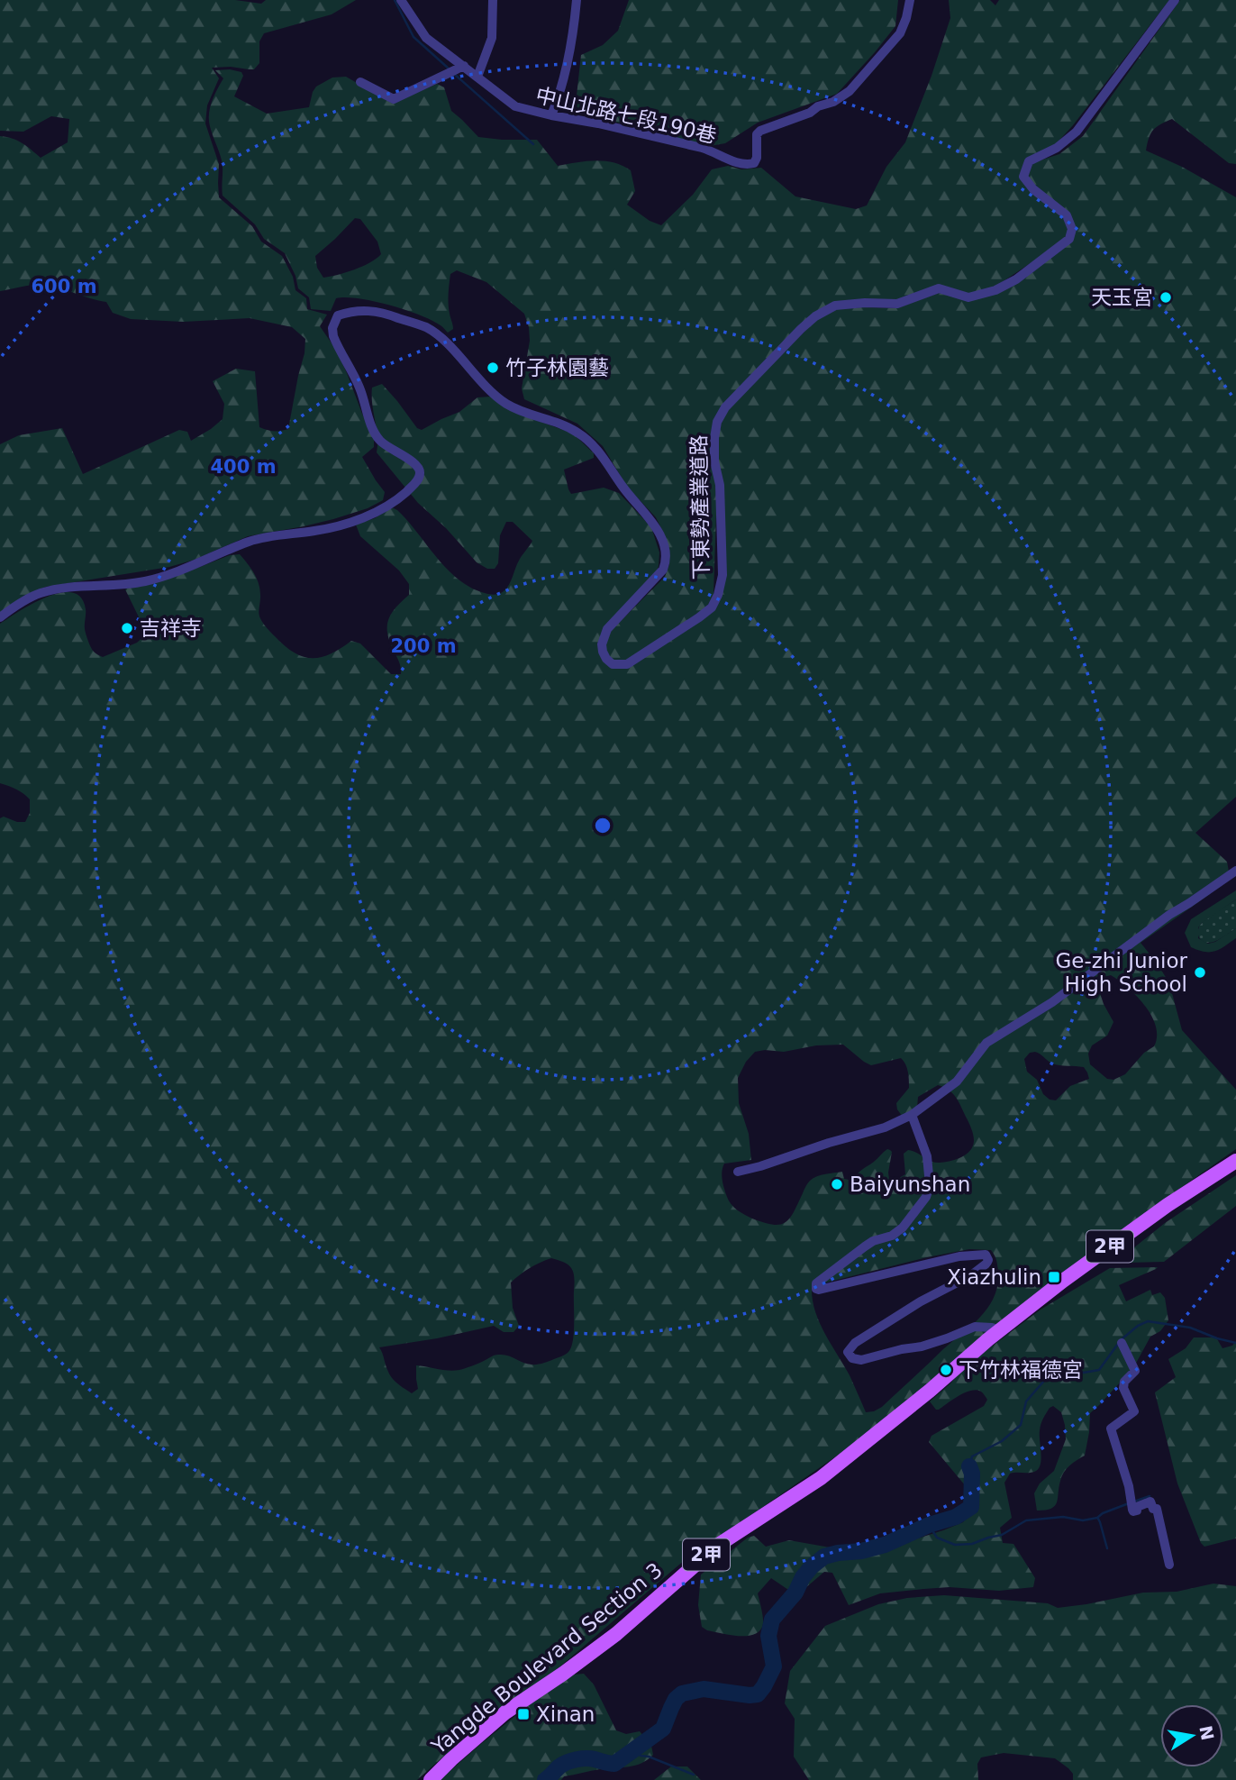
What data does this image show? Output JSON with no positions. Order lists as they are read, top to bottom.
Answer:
{
  "streets": {
    "main road": ["2甲", "Yangde Boulevard Section 3"],
    "street": ["中山北路七段190巷", "下東勢產業道路"]
  },
  "crossings": [
    ["2甲", "Yangde Boulevard Section 3"]
  ],
  "places": {
    "other": [
      "天玉宮",
      "竹子林園藝",
      "吉祥寺",
      "Ge-zhi Junior High School",
      "Baiyunshan",
      "下竹林福德宮"
    ],
    "transit": ["Xiazhulin", "Xinan"]
  },
  "north": "right",
  "rings": ["600 m", "400 m", "200 m"]
}
